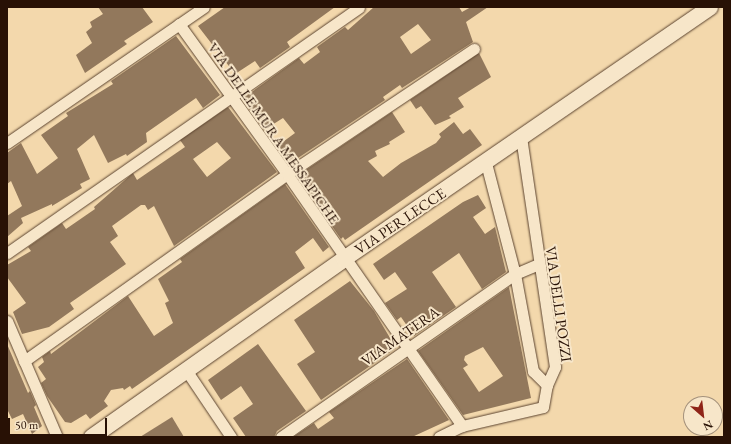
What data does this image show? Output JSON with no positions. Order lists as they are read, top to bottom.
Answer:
{
  "streets": {
    "street": [
      "VIA DELLE MURA MESSAPICHE",
      "VIA PER LECCE",
      "VIA DELLI POZZI",
      "VIA MATERA"
    ]
  },
  "crossings": [
    ["VIA DELLE MURA MESSAPICHE", "VIA PER LECCE"],
    ["VIA DELLE MURA MESSAPICHE", "VIA DELLI POZZI"],
    ["VIA DELLE MURA MESSAPICHE", "VIA MATERA"],
    ["VIA PER LECCE", "VIA DELLI POZZI"],
    ["VIA DELLI POZZI", "VIA MATERA"]
  ],
  "scale_bar": "50 m",
  "north": "bottom right"
}
